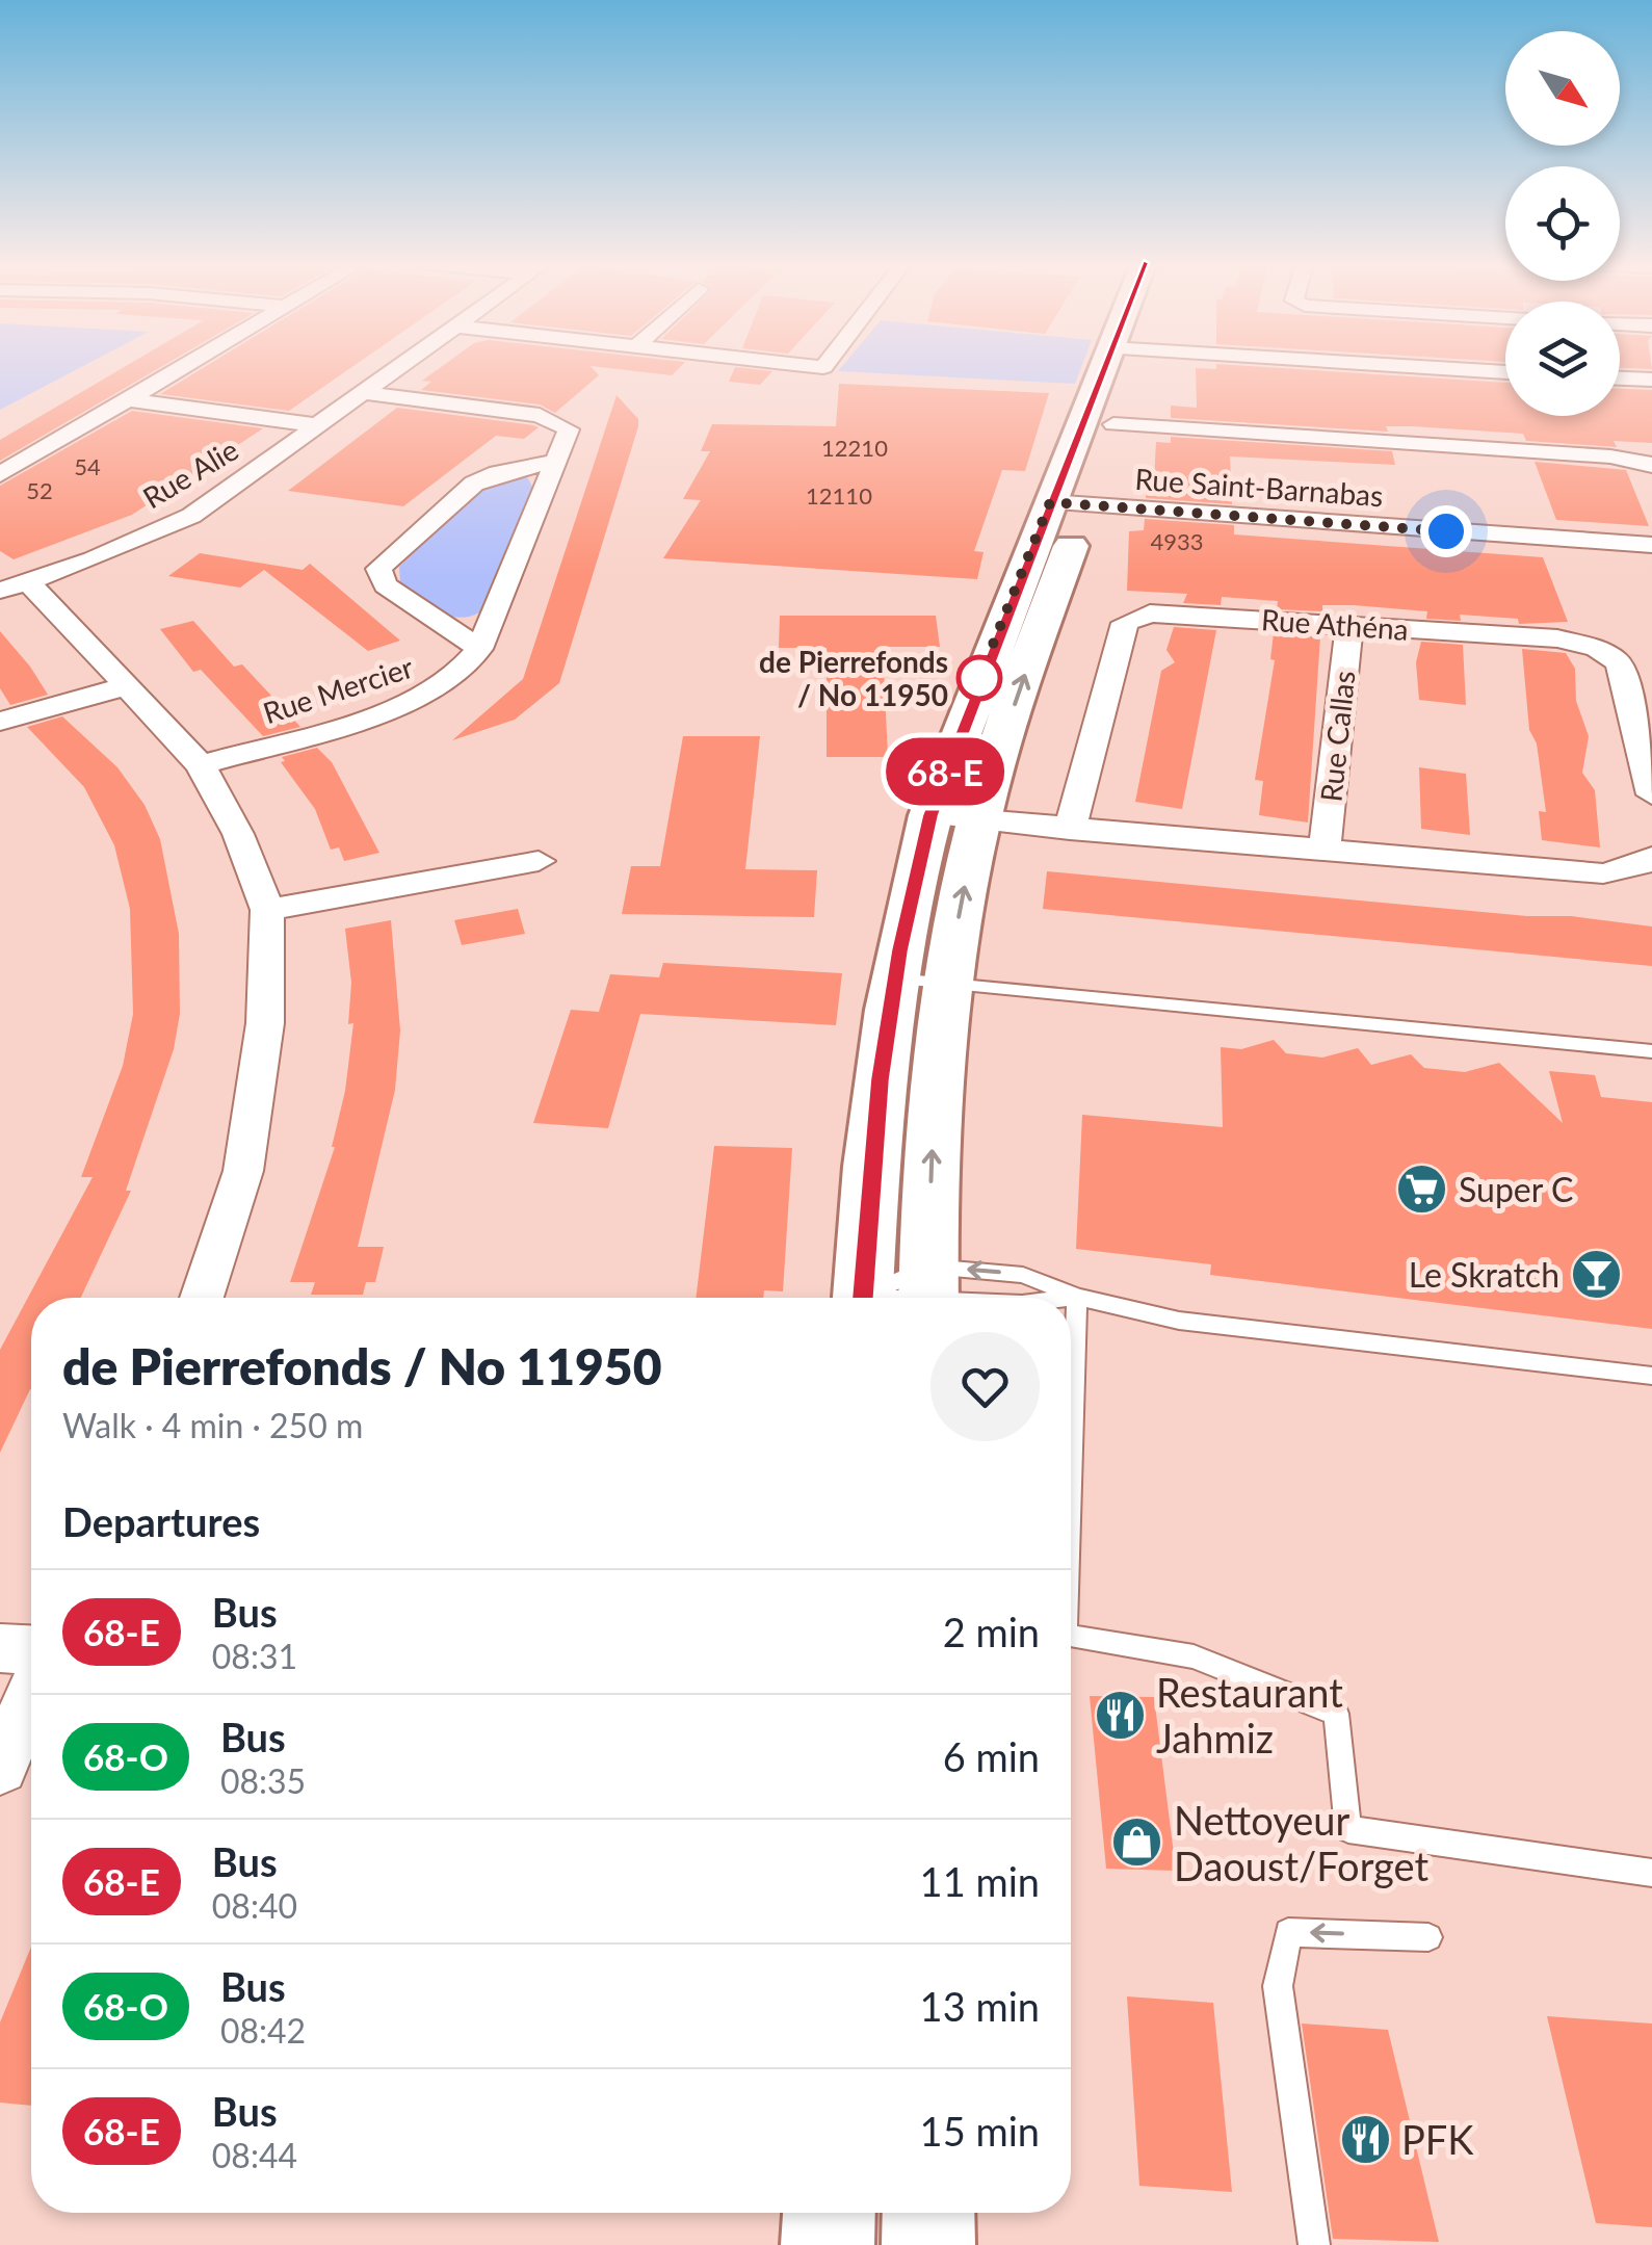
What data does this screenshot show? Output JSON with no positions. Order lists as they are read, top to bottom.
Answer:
{
  "streets": {
    "street": [
      "Rue Alie",
      "Rue Saint-Barnabas",
      "Rue Athéna",
      "Rue Mercier",
      "Rue Callas"
    ]
  },
  "crossings": [
    ["Rue Alie", "Rue Mercier"],
    ["Rue Athéna", "Rue Callas"]
  ],
  "places": {
    "other": ["de Pierrefonds / No 11950"],
    "supermarket": ["Super C"],
    "bar": ["Le Skratch"],
    "restaurant": ["Restaurant Jahmiz", "PFK"],
    "shop": ["Nettoyeur Daoust/Forget"]
  },
  "lines": ["bus line 68-E"],
  "house_numbers": [
    "12210",
    "54",
    "52",
    "12110",
    "4933"
  ],
  "north": "bottom right",
  "page": {
    "on_map": "68-E",
    "heading": [
      ["de Pierrefonds / No 11950", "Walk · 4 min · 250 m"],
      "Departures"
    ],
    "list": [
      {
        "mark": "68-E",
        "name": "Bus",
        "note": "08:31",
        "value": "2 min"
      },
      {
        "mark": "68-O",
        "name": "Bus",
        "note": "08:35",
        "value": "6 min"
      },
      {
        "mark": "68-E",
        "name": "Bus",
        "note": "08:40",
        "value": "11 min"
      },
      {
        "mark": "68-O",
        "name": "Bus",
        "note": "08:42",
        "value": "13 min"
      },
      {
        "mark": "68-E",
        "name": "Bus",
        "note": "08:44",
        "value": "15 min"
      }
    ]
  }
}
